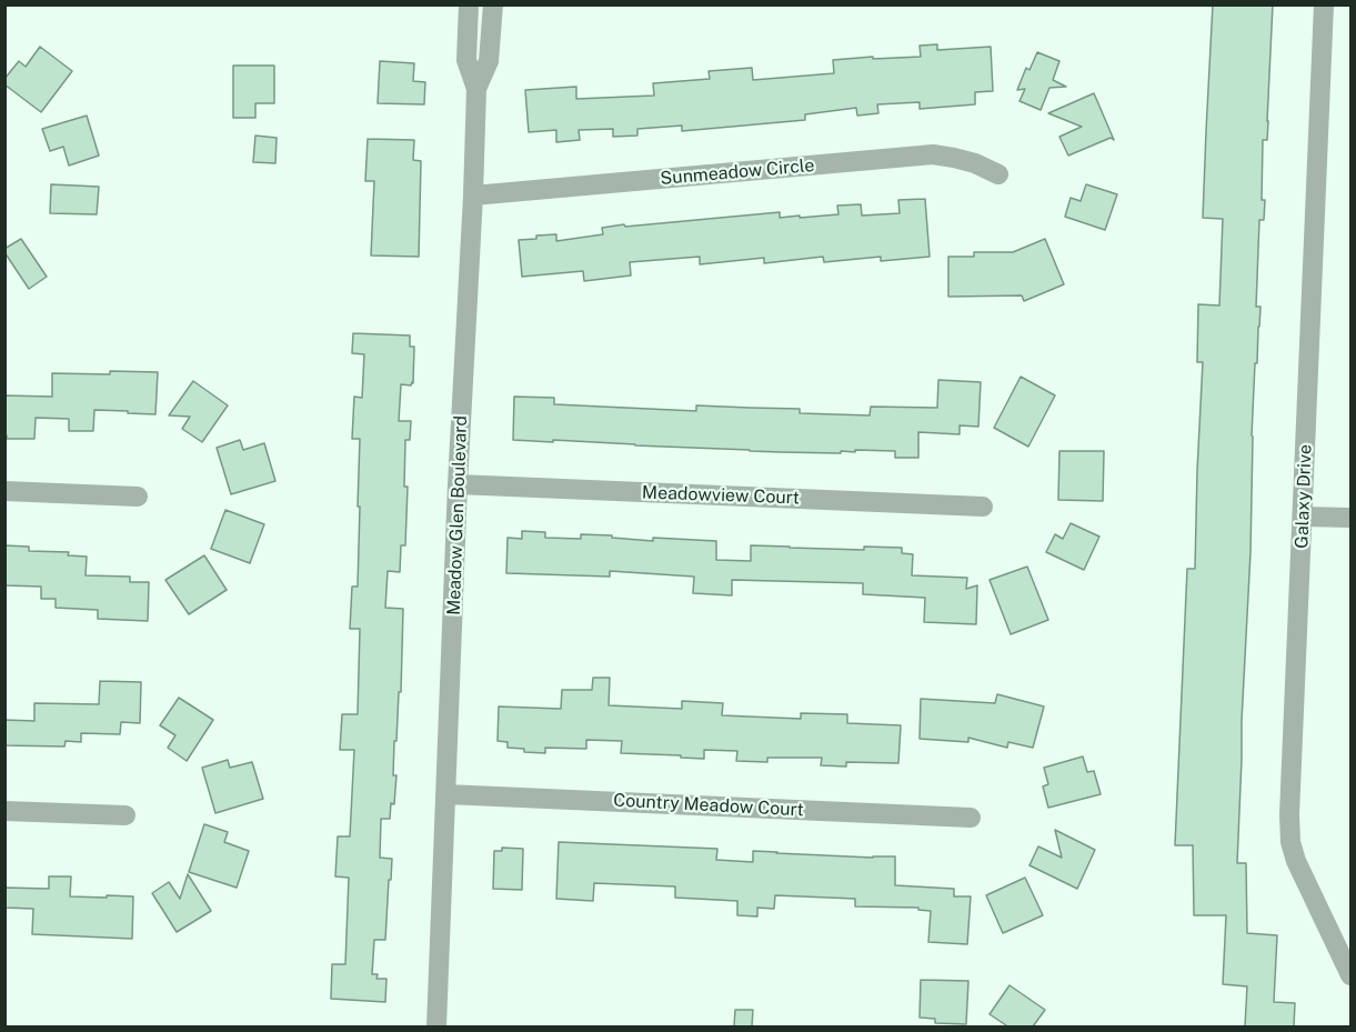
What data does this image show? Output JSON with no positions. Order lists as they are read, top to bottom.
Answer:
{
  "streets": {
    "street": [
      "Sunmeadow Circle",
      "Meadowview Court",
      "Galaxy Drive",
      "Meadow Glen Boulevard",
      "Country Meadow Court"
    ]
  },
  "crossings": [
    ["Sunmeadow Circle", "Meadow Glen Boulevard"],
    ["Meadowview Court", "Meadow Glen Boulevard"],
    ["Meadow Glen Boulevard", "Country Meadow Court"]
  ]
}
